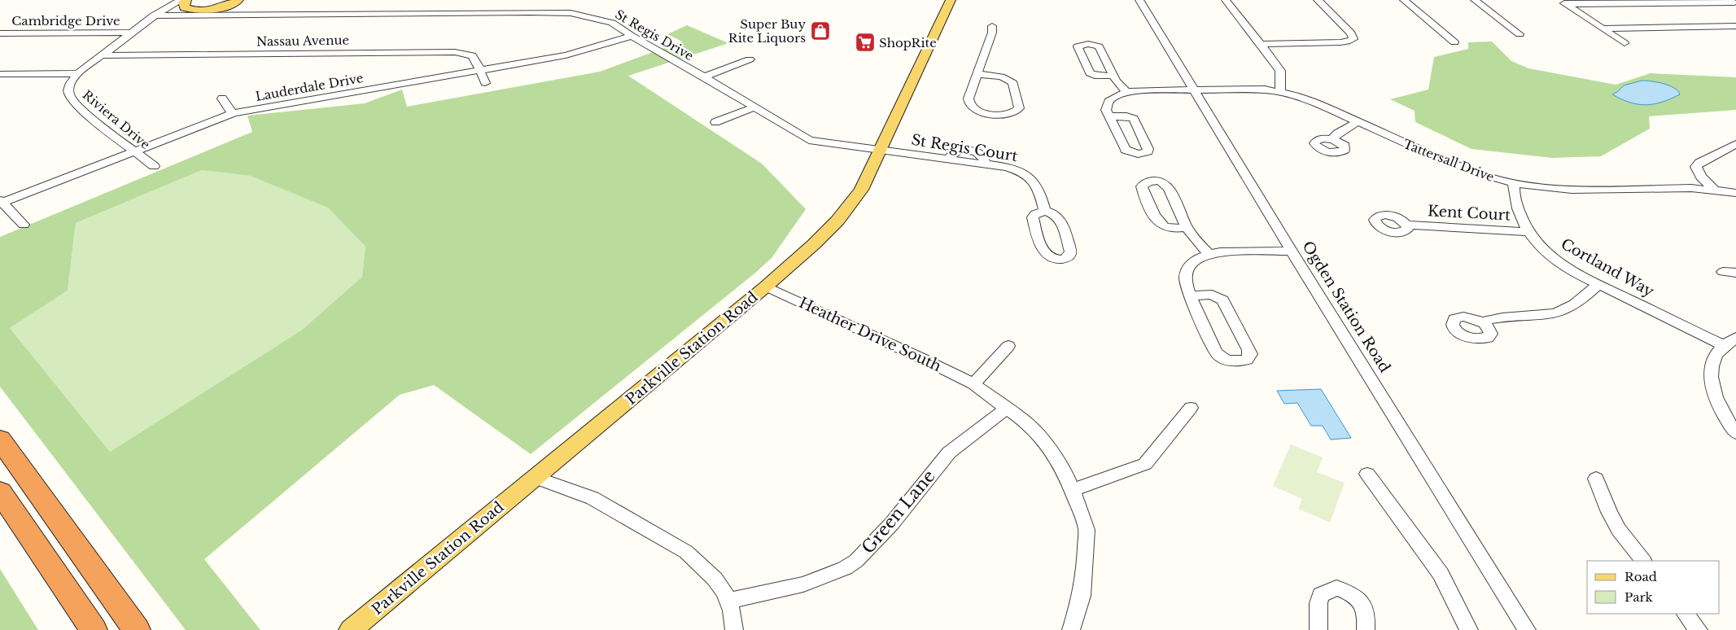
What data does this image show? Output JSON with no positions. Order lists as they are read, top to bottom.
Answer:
{
  "streets": {
    "main road": ["Parkville Station Road"],
    "street": [
      "Cambridge Drive",
      "St Regis Drive",
      "Nassau Avenue",
      "Lauderdale Drive",
      "Riviera Drive",
      "St Regis Court",
      "Tattersall Drive",
      "Kent Court",
      "Cortland Way",
      "Ogden Station Road",
      "Heather Drive South",
      "Green Lane"
    ]
  },
  "crossings": [
    ["Cambridge Drive", "Riviera Drive"],
    ["St Regis Drive", "Lauderdale Drive"],
    ["St Regis Drive", "Riviera Drive"],
    ["St Regis Drive", "St Regis Court"],
    ["St Regis Drive", "Parkville Station Road"],
    ["Nassau Avenue", "Lauderdale Drive"],
    ["Nassau Avenue", "Riviera Drive"],
    ["Lauderdale Drive", "Riviera Drive"],
    ["St Regis Court", "Parkville Station Road"],
    ["Tattersall Drive", "Cortland Way"],
    ["Tattersall Drive", "Ogden Station Road"],
    ["Kent Court", "Cortland Way"],
    ["Heather Drive South", "Parkville Station Road"],
    ["Heather Drive South", "Green Lane"]
  ],
  "places": {
    "shop": ["Super Buy Rite Liquors"],
    "supermarket": ["ShopRite"]
  },
  "legend": ["Road", "Park"]
}
